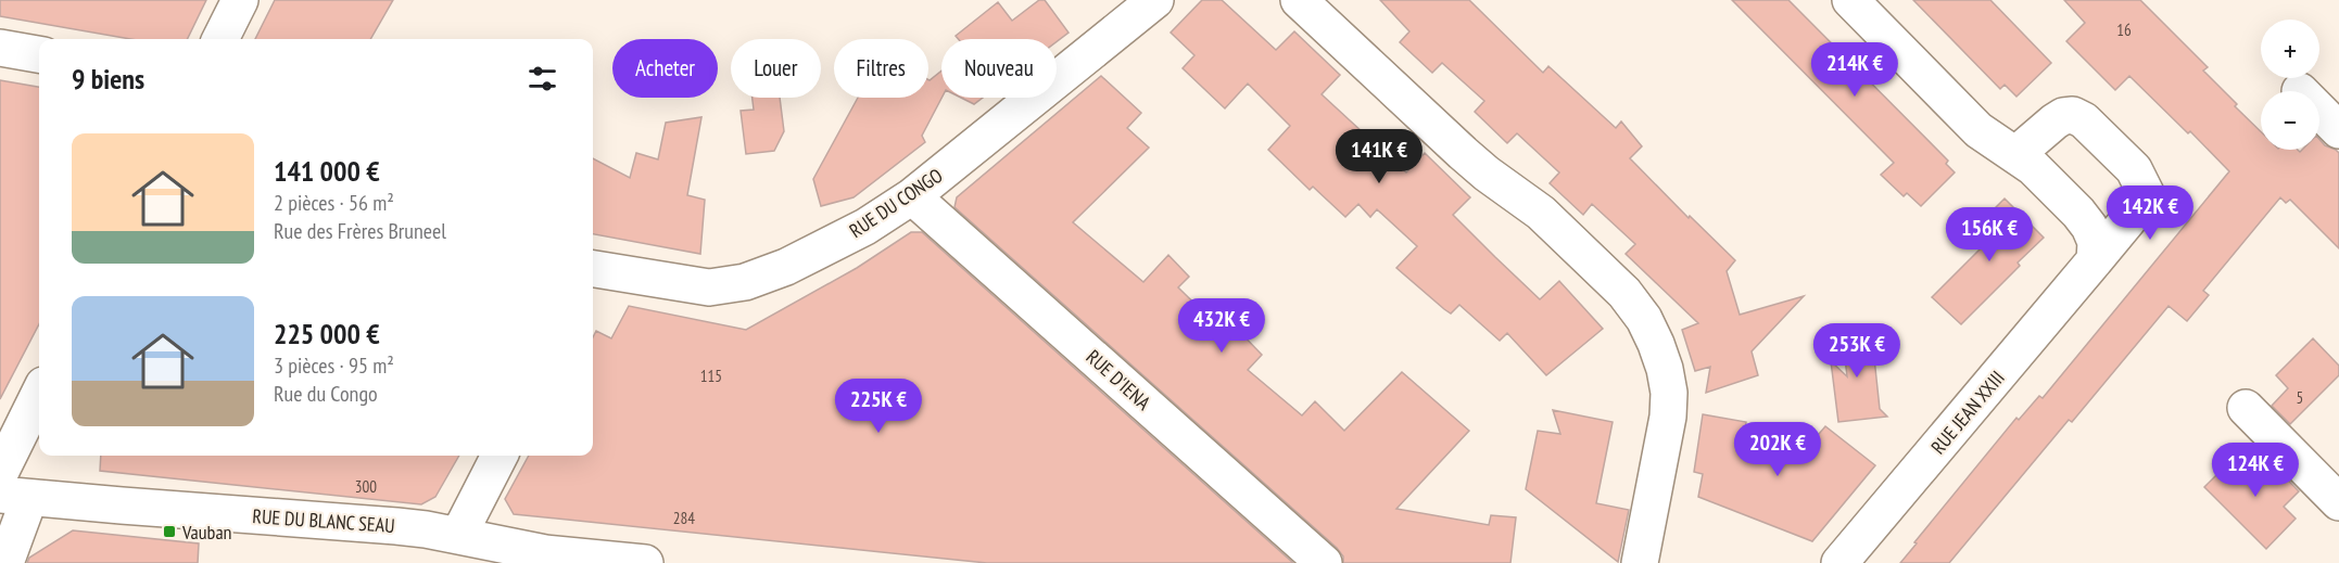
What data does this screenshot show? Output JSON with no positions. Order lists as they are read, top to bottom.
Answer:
{
  "streets": {
    "street": [
      "RUE DU CONGO",
      "RUE D'IENA",
      "RUE JEAN XXIII",
      "RUE DU BLANC SEAU"
    ]
  },
  "crossings": [
    ["RUE DU CONGO", "RUE D'IENA"]
  ],
  "places": {
    "transit": ["Vauban"]
  },
  "house_numbers": [
    "16",
    "115",
    "5",
    "300",
    "284"
  ],
  "page": {
    "map_buttons": ["+", "−"],
    "chip": [
      "Acheter",
      "Louer",
      "Filtres",
      "Nouveau"
    ],
    "heading": "9 biens",
    "price": [
      "214K €",
      "141K €",
      "142K €",
      "156K €",
      "432K €",
      "253K €",
      "225K €",
      "202K €",
      "124K €"
    ],
    "list": [
      {
        "name": "141 000 €",
        "note": "2 pièces · 56 m² · Rue des Frères Bruneel"
      },
      {
        "name": "225 000 €",
        "note": "3 pièces · 95 m² · Rue du Congo"
      }
    ]
  }
}
